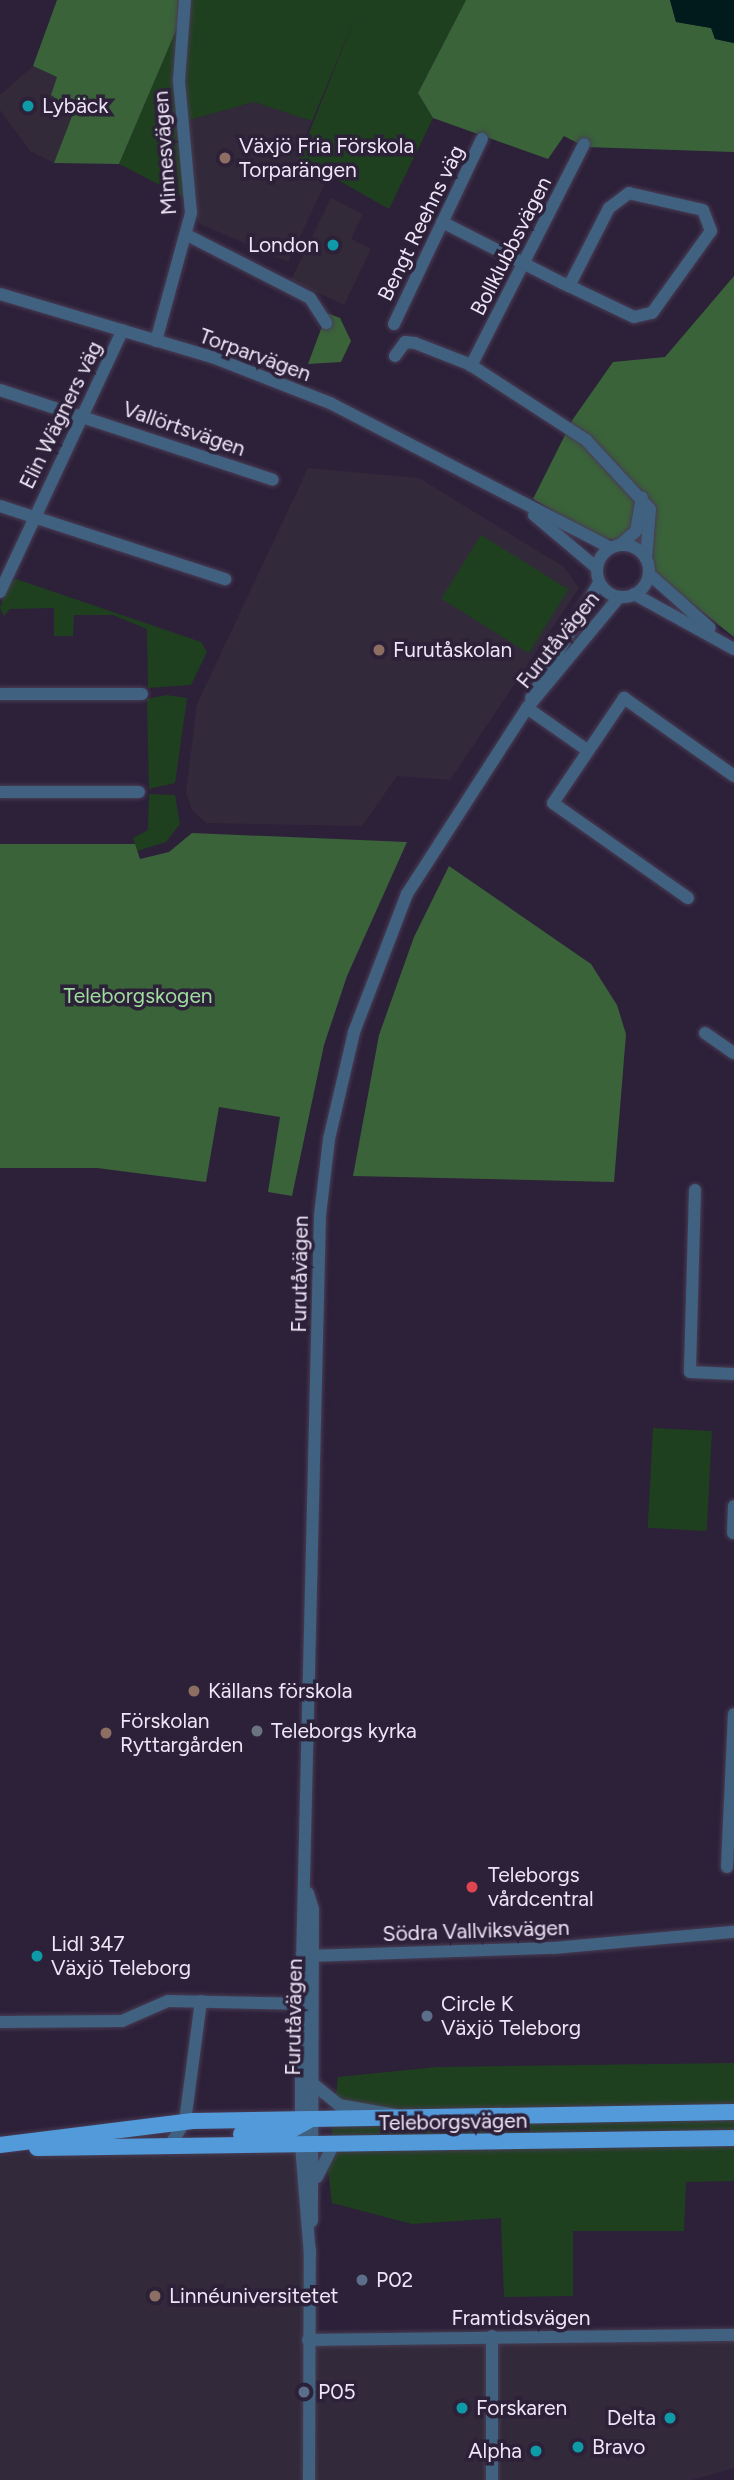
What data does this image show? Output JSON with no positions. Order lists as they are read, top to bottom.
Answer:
{
  "streets": {
    "main road": ["Teleborgsvägen"],
    "street": [
      "Minnesvägen",
      "Bengt Reehns väg",
      "Bollklubbsvägen",
      "Torparvägen",
      "Elin Wägners väg",
      "Vallörtsvägen",
      "Furutåvägen",
      "Södra Vallviksvägen",
      "Framtidsvägen"
    ]
  },
  "crossings": [
    ["Minnesvägen", "Torparvägen"],
    ["Torparvägen", "Elin Wägners väg"],
    ["Torparvägen", "Furutåvägen"],
    ["Elin Wägners väg", "Vallörtsvägen"],
    ["Furutåvägen", "Södra Vallviksvägen"],
    ["Furutåvägen", "Teleborgsvägen"]
  ],
  "parks": ["Teleborgskogen"],
  "places": [
    "Lybäck",
    "Växjö Fria Förskola Torparängen",
    "London",
    "Furutåskolan",
    "Källans förskola",
    "Teleborgs kyrka",
    "Förskolan Ryttargården",
    "Teleborgs vårdcentral",
    "Lidl 347 Växjö Teleborg",
    "Circle K Växjö Teleborg",
    "P02",
    "Linnéuniversitetet",
    "P05",
    "Forskaren",
    "Delta",
    "Bravo",
    "Alpha"
  ]
}
